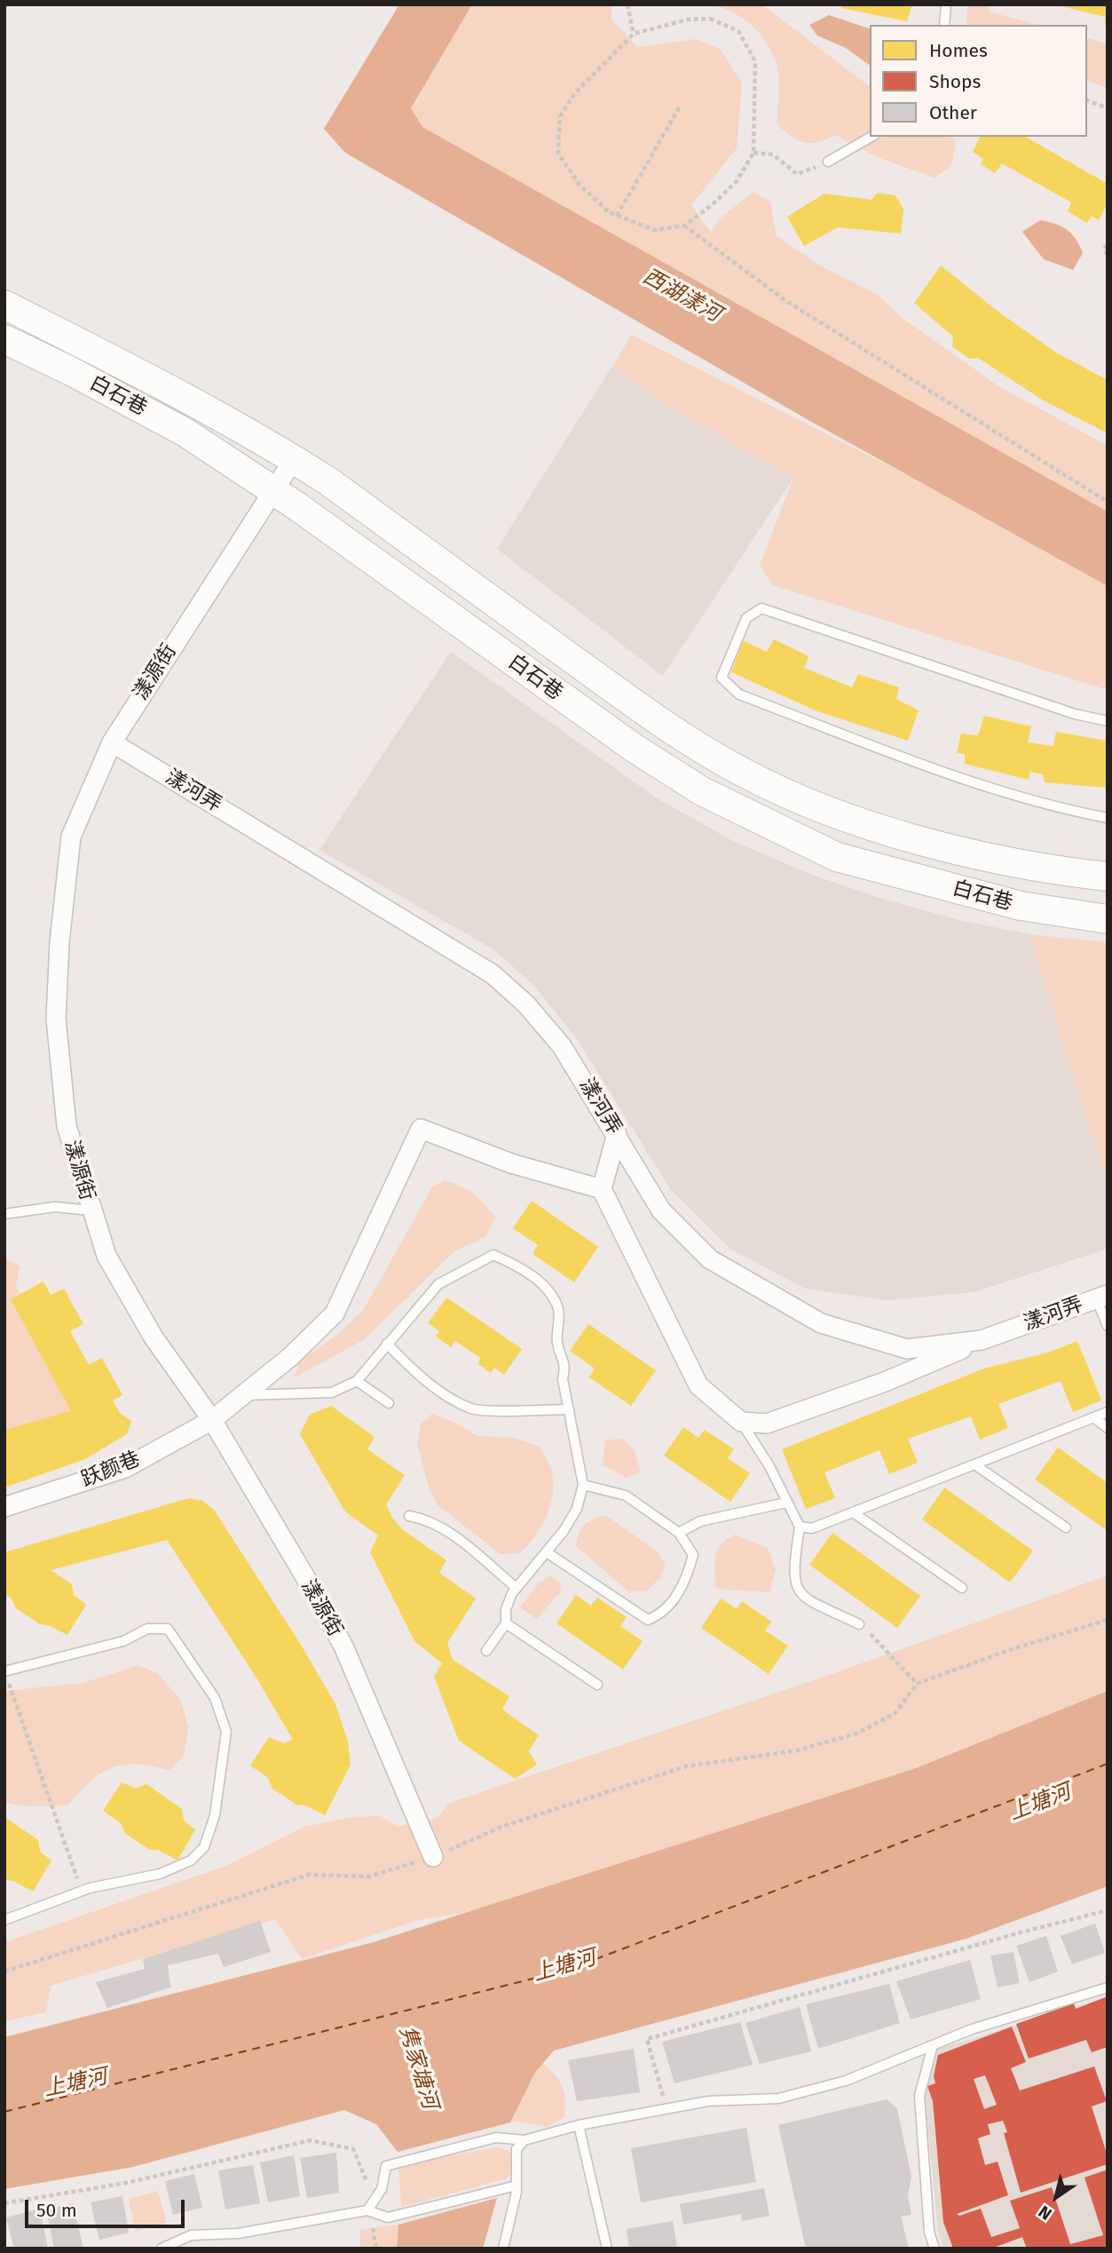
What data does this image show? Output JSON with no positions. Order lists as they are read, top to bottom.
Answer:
{
  "streets": {
    "main road": ["白石巷"],
    "street": ["漾源街", "漾河弄", "跃颜巷"]
  },
  "crossings": [
    ["白石巷", "漾源街"],
    ["漾源街", "漾河弄"],
    ["漾源街", "跃颜巷"]
  ],
  "water": ["西湖漾河", "上塘河", "隽家塘河"],
  "legend": ["Homes", "Shops", "Other"],
  "scale_bar": "50 m",
  "north": "bottom left"
}
